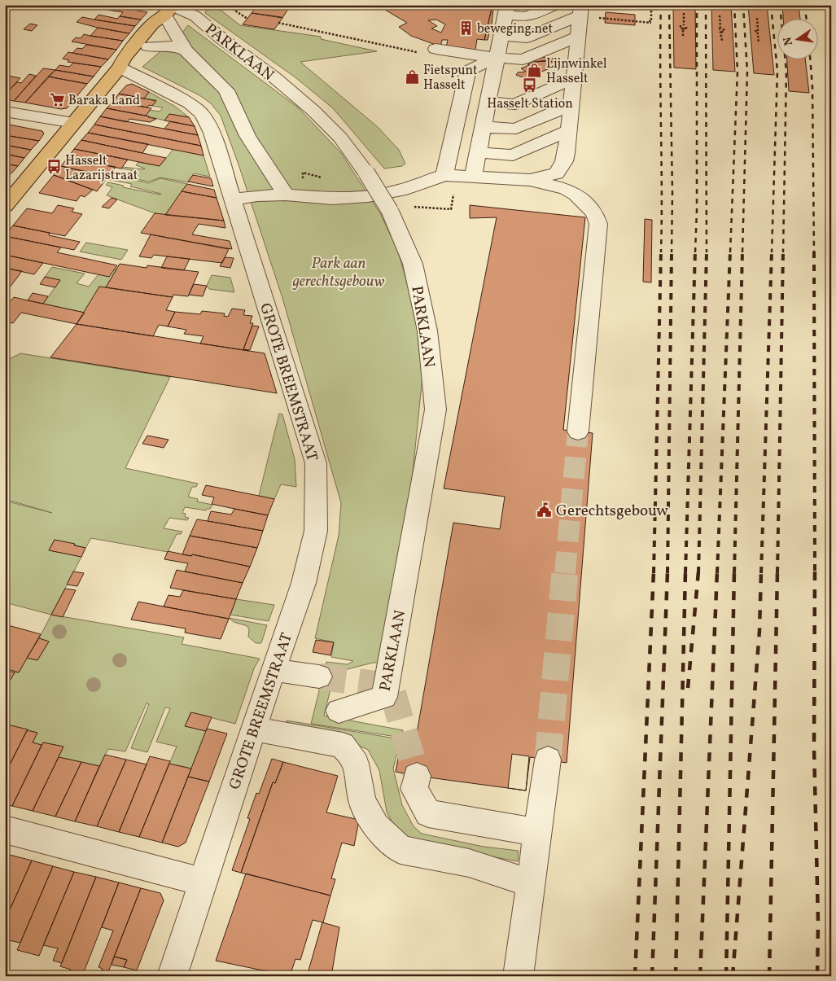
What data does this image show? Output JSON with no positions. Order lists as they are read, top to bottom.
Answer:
{
  "streets": {
    "street": ["PARKLAAN", "GROTE BREEMSTRAAT"]
  },
  "parks": ["Park aan gerechtsgebouw"],
  "places": {
    "building": ["beweging.net"],
    "shop": ["Lijnwinkel Hasselt", "Fietspunt Hasselt"],
    "bus stop": ["Hasselt Station", "Hasselt Lazarijstraat"],
    "supermarket": ["Baraka Land"],
    "public building": ["Gerechtsgebouw"]
  },
  "north": "left"
}
